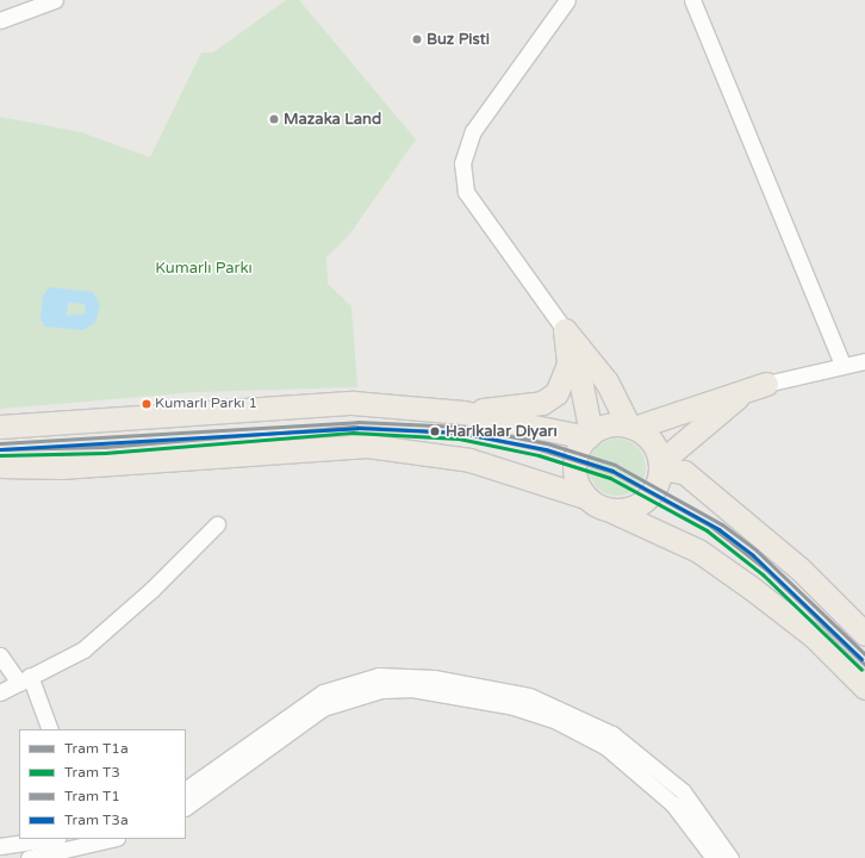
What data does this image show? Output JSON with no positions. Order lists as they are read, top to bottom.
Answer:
{
  "parks": ["Kumarlı Parkı"],
  "places": [
    "Buz Pisti",
    "Mazaka Land",
    "Kumarlı Parkı 1",
    "Harikalar Diyarı"
  ],
  "lines": [
    "tram line T1",
    "tram line T1a",
    "tram line T3a",
    "tram line T3"
  ],
  "legend": [
    "Tram T1a",
    "Tram T3",
    "Tram T1",
    "Tram T3a"
  ]
}
